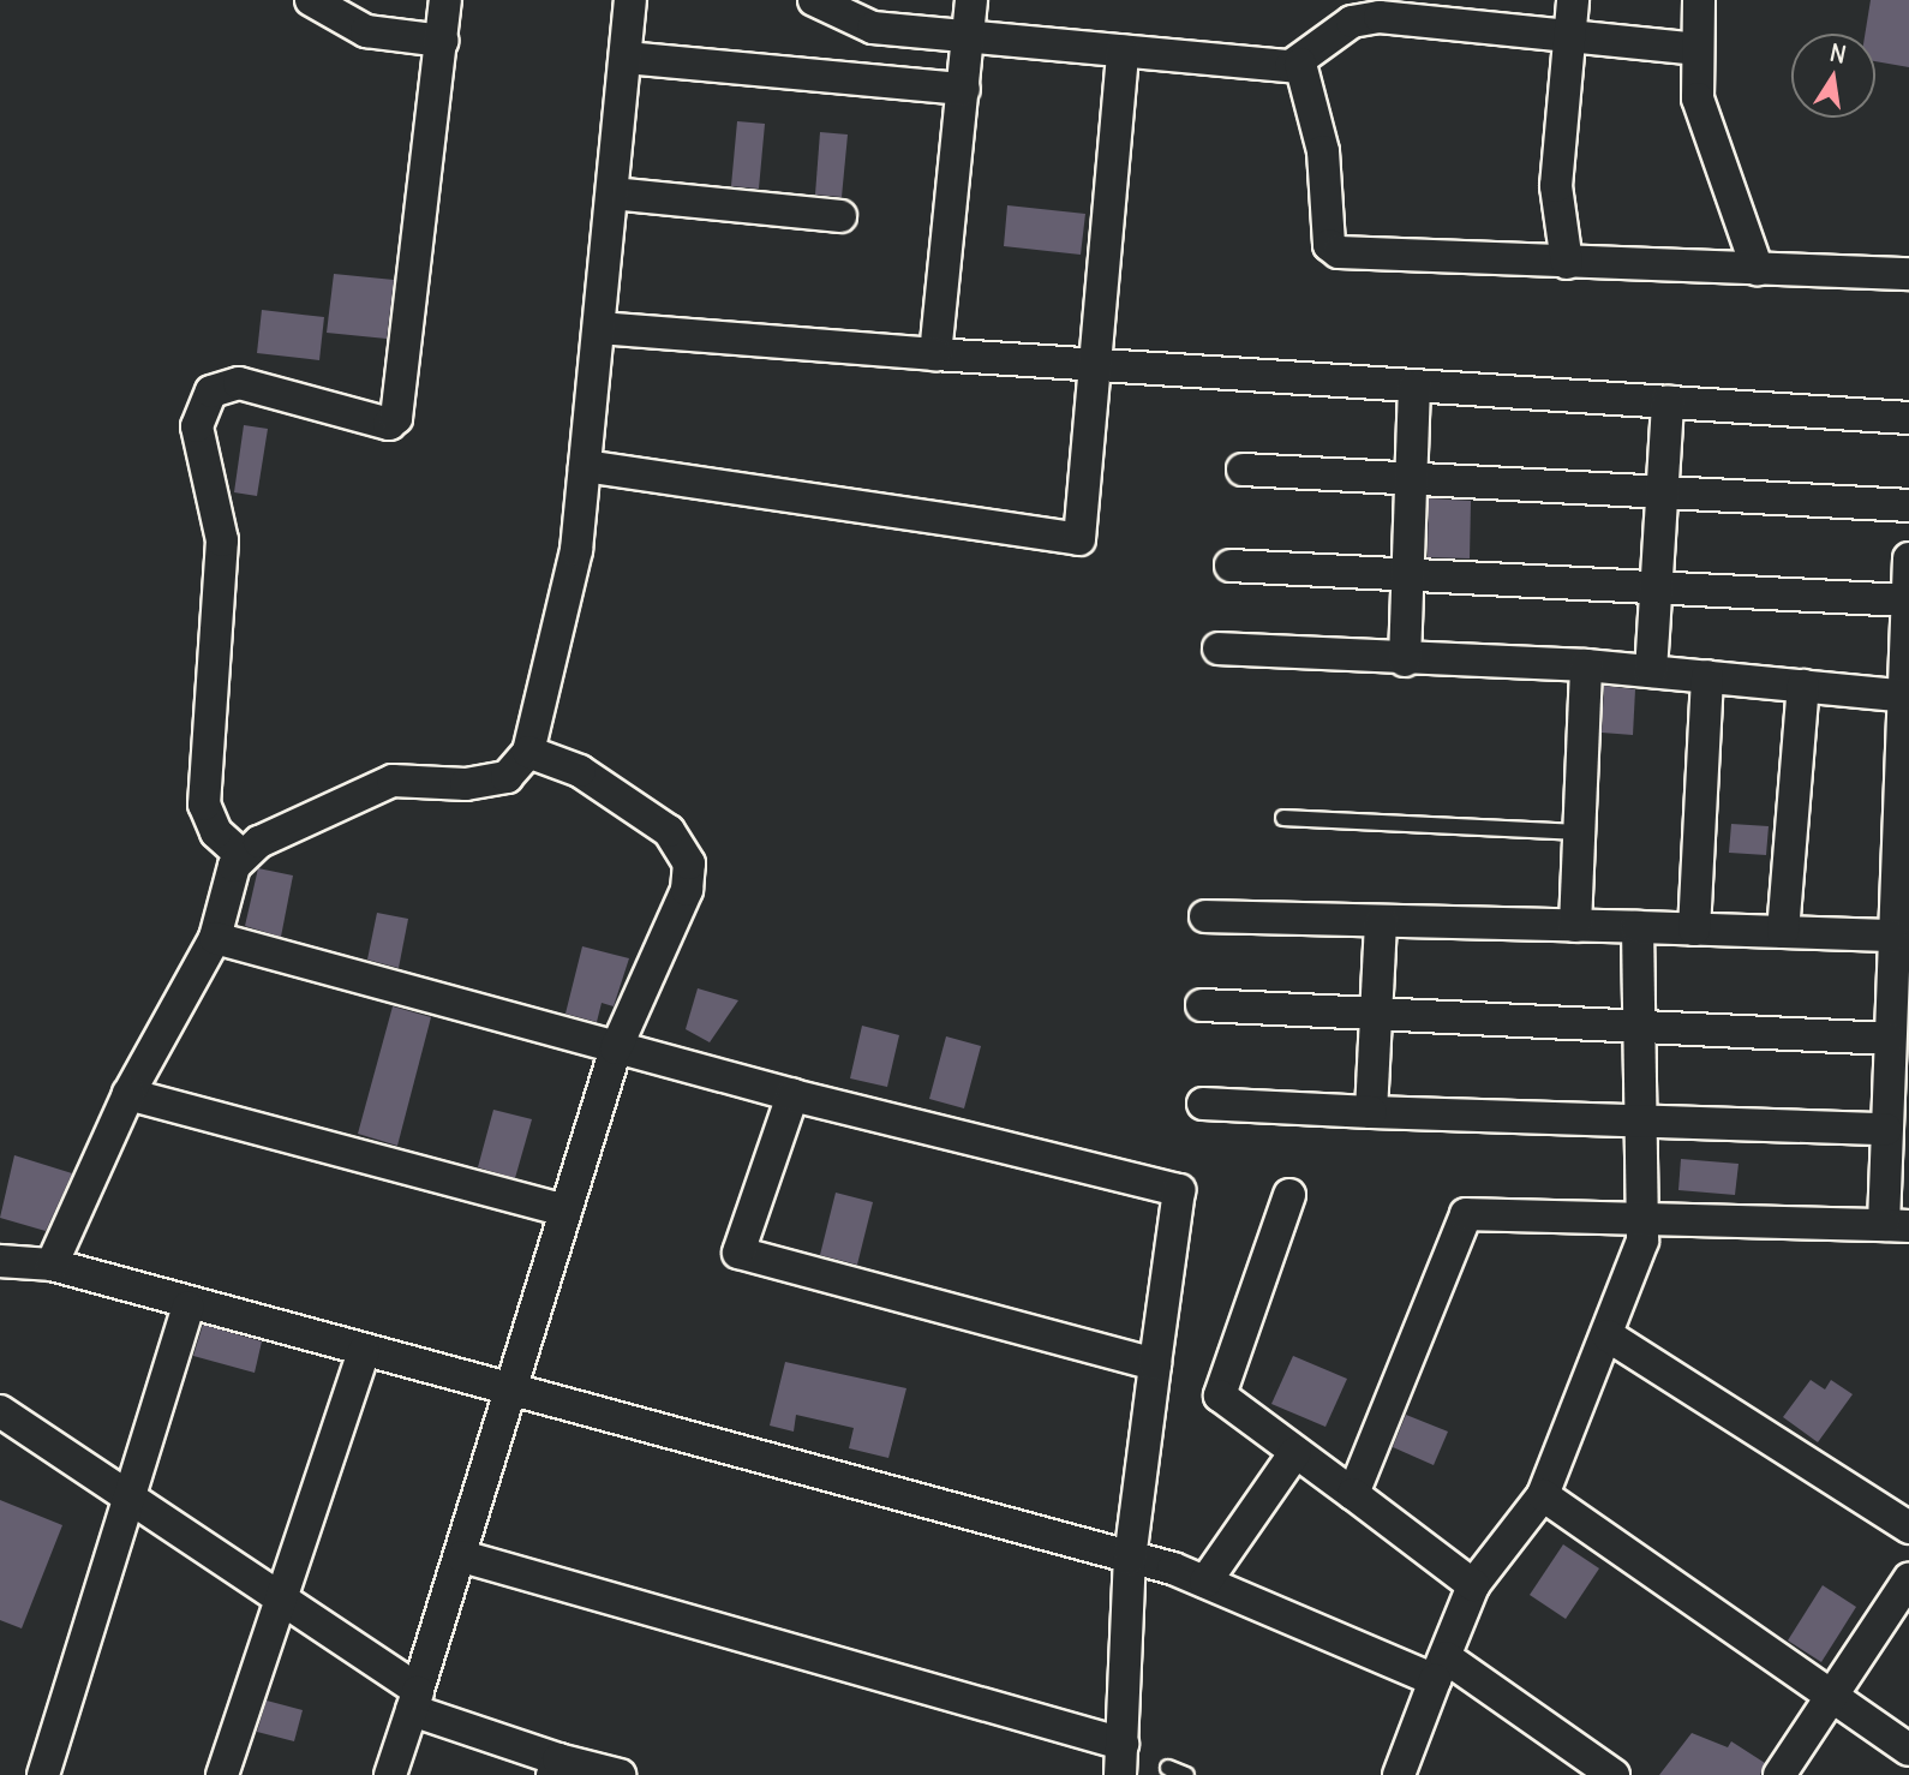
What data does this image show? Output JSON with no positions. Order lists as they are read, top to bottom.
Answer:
{
  "north": "top"
}
